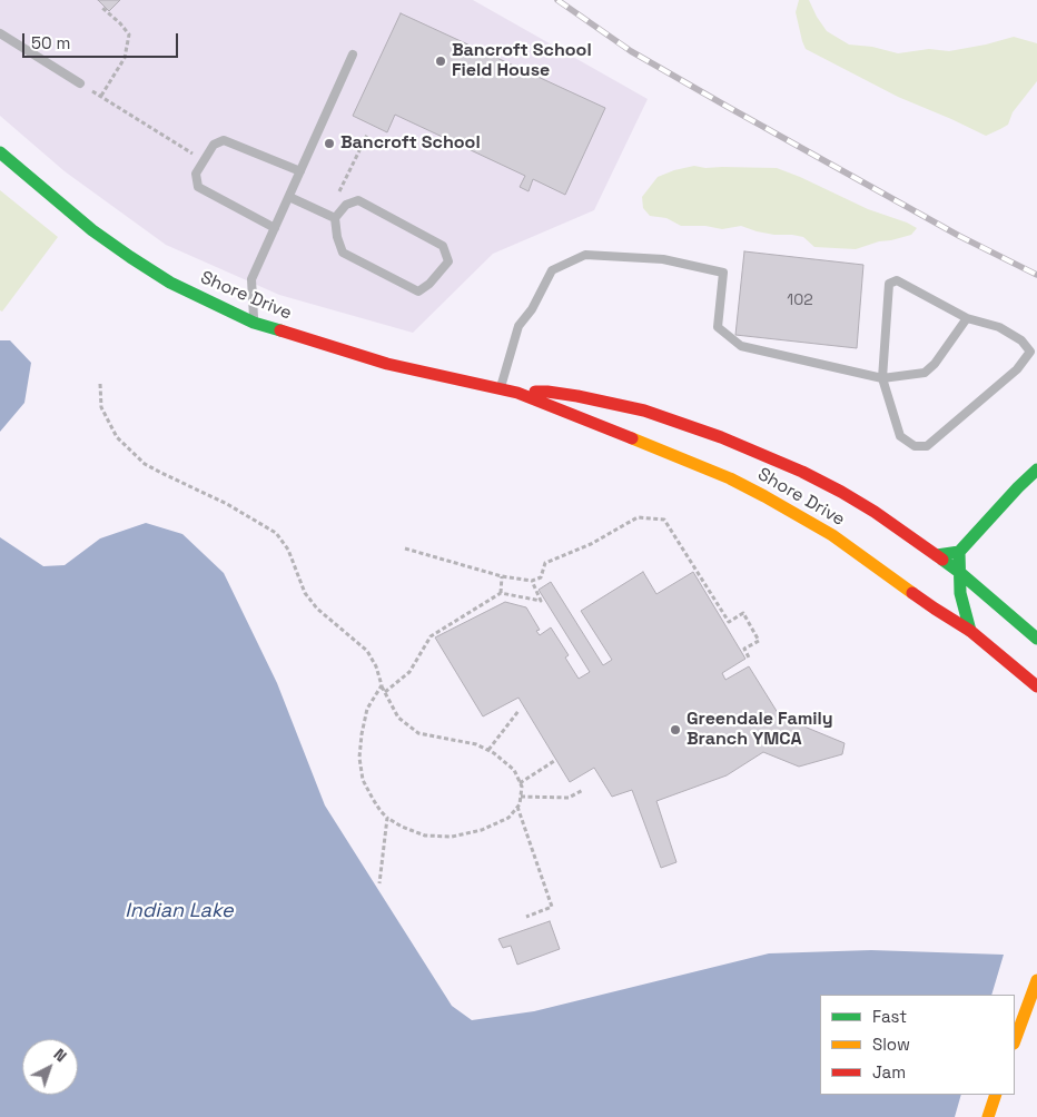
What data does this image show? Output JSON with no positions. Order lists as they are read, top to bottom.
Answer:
{
  "streets": {
    "main road": ["Shore Drive"]
  },
  "water": ["Indian Lake"],
  "places": ["Bancroft School Field House", "Bancroft School", "Greendale Family Branch YMCA"],
  "house_numbers": ["102"],
  "legend": ["Fast", "Slow", "Jam"],
  "scale_bar": "50 m",
  "north": "top right"
}
